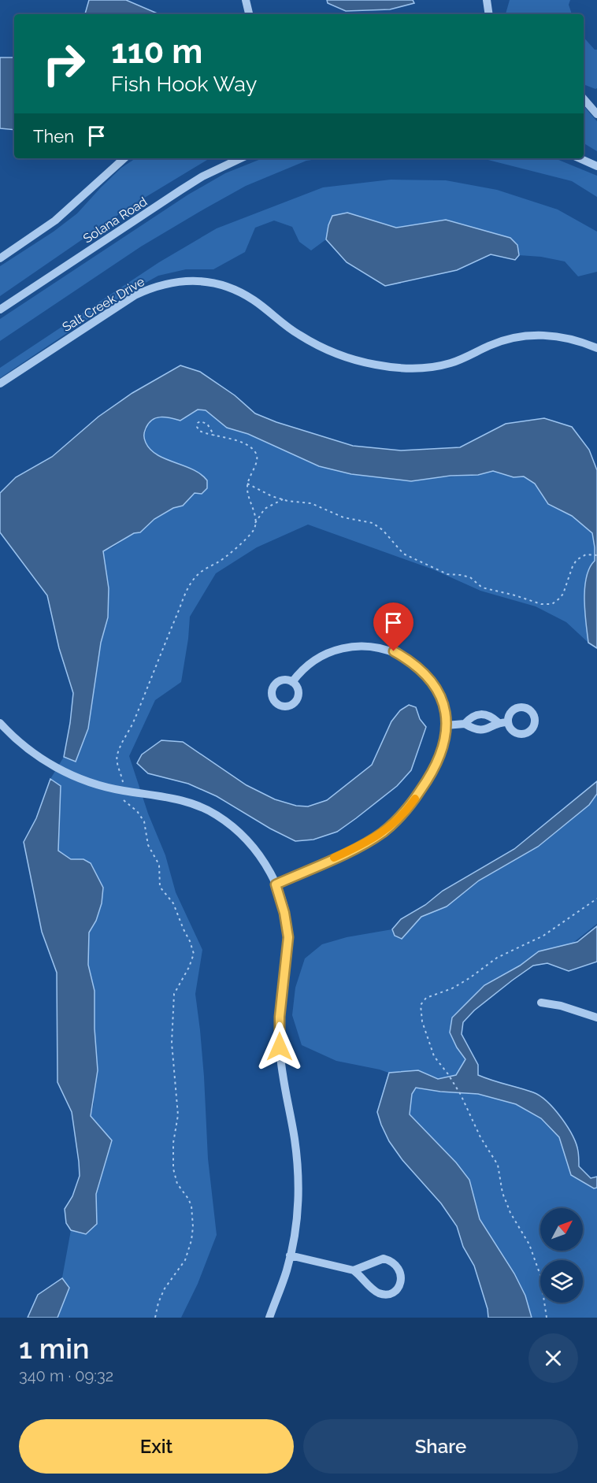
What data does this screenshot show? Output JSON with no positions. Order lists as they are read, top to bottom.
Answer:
{
  "streets": {
    "street": ["Solana Road", "Salt Creek Drive"]
  },
  "north": "top right",
  "page": {
    "turn": ["110 m", "Fish Hook Way"],
    "then": "Then",
    "heading": ["1 min", "340 m · 09:32"],
    "buttons": ["Exit", "Share"]
  }
}
